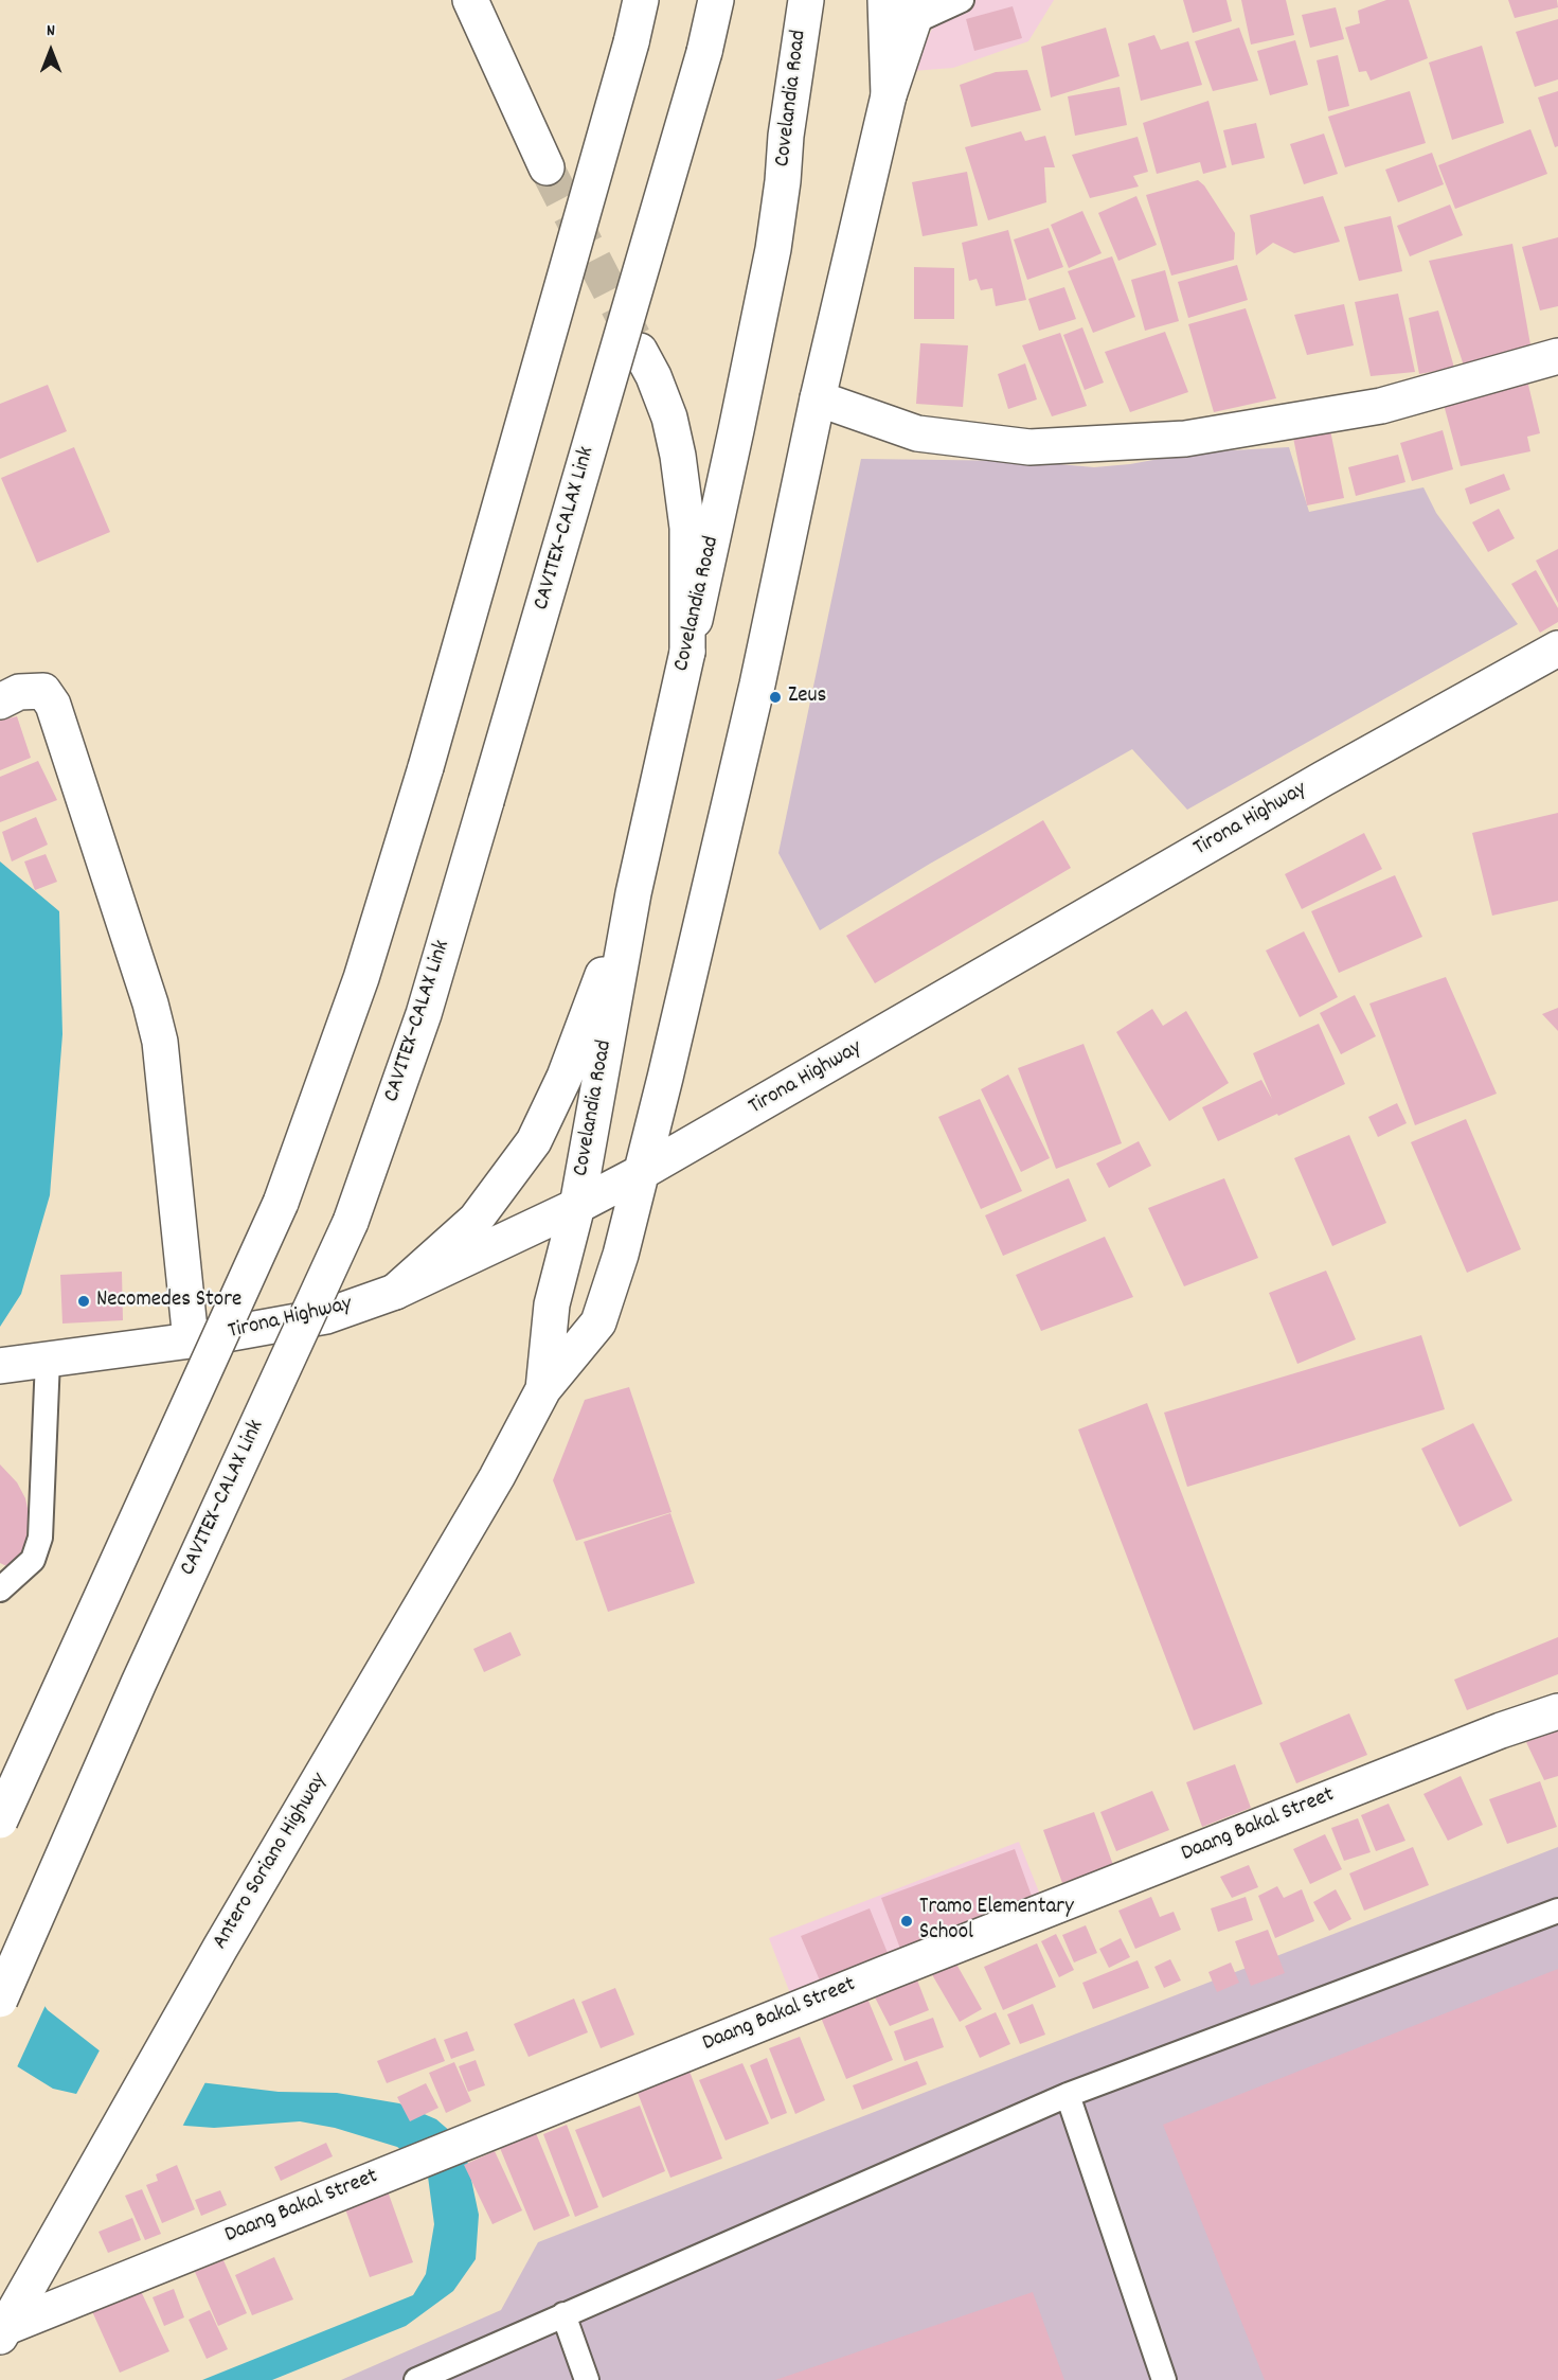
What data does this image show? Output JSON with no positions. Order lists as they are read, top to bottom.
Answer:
{
  "streets": {
    "main road": [
      "Covelandia Road",
      "CAVITEX–CALAX Link",
      "Tirona Highway",
      "Daang Bakal Street",
      "Antero Soriano Highway"
    ]
  },
  "crossings": [
    ["Covelandia Road", "Tirona Highway"],
    ["Covelandia Road", "Antero Soriano Highway"],
    ["Tirona Highway", "Antero Soriano Highway"],
    ["Daang Bakal Street", "Antero Soriano Highway"]
  ],
  "places": ["Zeus", "Necomedes Store", "Tramo Elementary School"],
  "north": "top"
}
